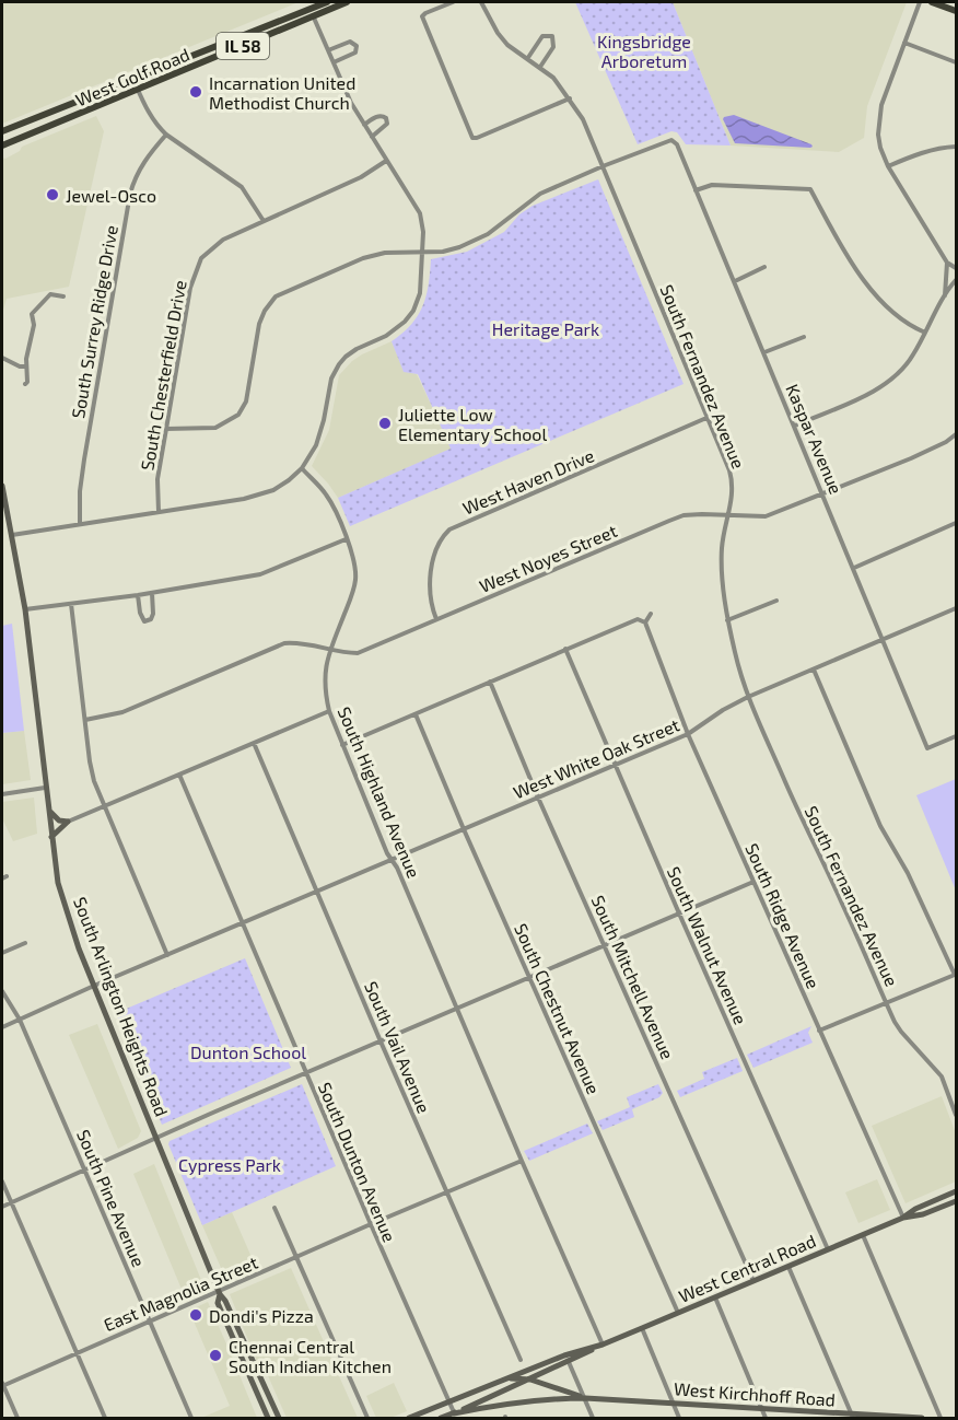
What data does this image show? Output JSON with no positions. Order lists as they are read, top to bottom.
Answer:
{
  "streets": {
    "main road": [
      "IL 58",
      "West Golf Road",
      "South Arlington Heights Road",
      "West Central Road",
      "West Kirchhoff Road"
    ],
    "street": [
      "South Surrey Ridge Drive",
      "South Chesterfield Drive",
      "South Fernandez Avenue",
      "Kaspar Avenue",
      "West Haven Drive",
      "West Noyes Street",
      "West White Oak Street",
      "South Highland Avenue",
      "South Ridge Avenue",
      "South Walnut Avenue",
      "South Mitchell Avenue",
      "South Chestnut Avenue",
      "South Vail Avenue",
      "South Dunton Avenue",
      "South Pine Avenue",
      "East Magnolia Street"
    ]
  },
  "crossings": [
    ["South Fernandez Avenue", "Kaspar Avenue"],
    ["South Fernandez Avenue", "West Haven Drive"],
    ["South Fernandez Avenue", "West Noyes Street"],
    ["South Fernandez Avenue", "West White Oak Street"],
    ["Kaspar Avenue", "West Noyes Street"],
    ["Kaspar Avenue", "West White Oak Street"],
    ["West Haven Drive", "West Noyes Street"],
    ["West Noyes Street", "South Highland Avenue"],
    ["West White Oak Street", "South Highland Avenue"],
    ["West White Oak Street", "South Ridge Avenue"],
    ["West White Oak Street", "South Walnut Avenue"],
    ["West White Oak Street", "South Mitchell Avenue"],
    ["West White Oak Street", "South Arlington Heights Road"],
    ["West White Oak Street", "South Chestnut Avenue"],
    ["West White Oak Street", "South Vail Avenue"],
    ["West White Oak Street", "South Dunton Avenue"],
    ["West White Oak Street", "South Pine Avenue"],
    ["South Highland Avenue", "West Central Road"],
    ["South Highland Avenue", "East Magnolia Street"],
    ["South Ridge Avenue", "West Central Road"],
    ["South Walnut Avenue", "West Central Road"],
    ["South Mitchell Avenue", "West Central Road"],
    ["South Arlington Heights Road", "East Magnolia Street"],
    ["South Chestnut Avenue", "West Central Road"],
    ["South Vail Avenue", "East Magnolia Street"],
    ["South Dunton Avenue", "West Central Road"],
    ["South Dunton Avenue", "East Magnolia Street"],
    ["South Dunton Avenue", "West Kirchhoff Road"],
    ["South Pine Avenue", "East Magnolia Street"],
    ["West Central Road", "West Kirchhoff Road"]
  ],
  "parks": [
    "Kingsbridge Arboretum",
    "Heritage Park",
    "Dunton School",
    "Cypress Park"
  ],
  "places": [
    "Incarnation United Methodist Church",
    "Jewel-Osco",
    "Juliette Low Elementary School",
    "Dondi's Pizza",
    "Chennai Central South Indian Kitchen"
  ]
}
